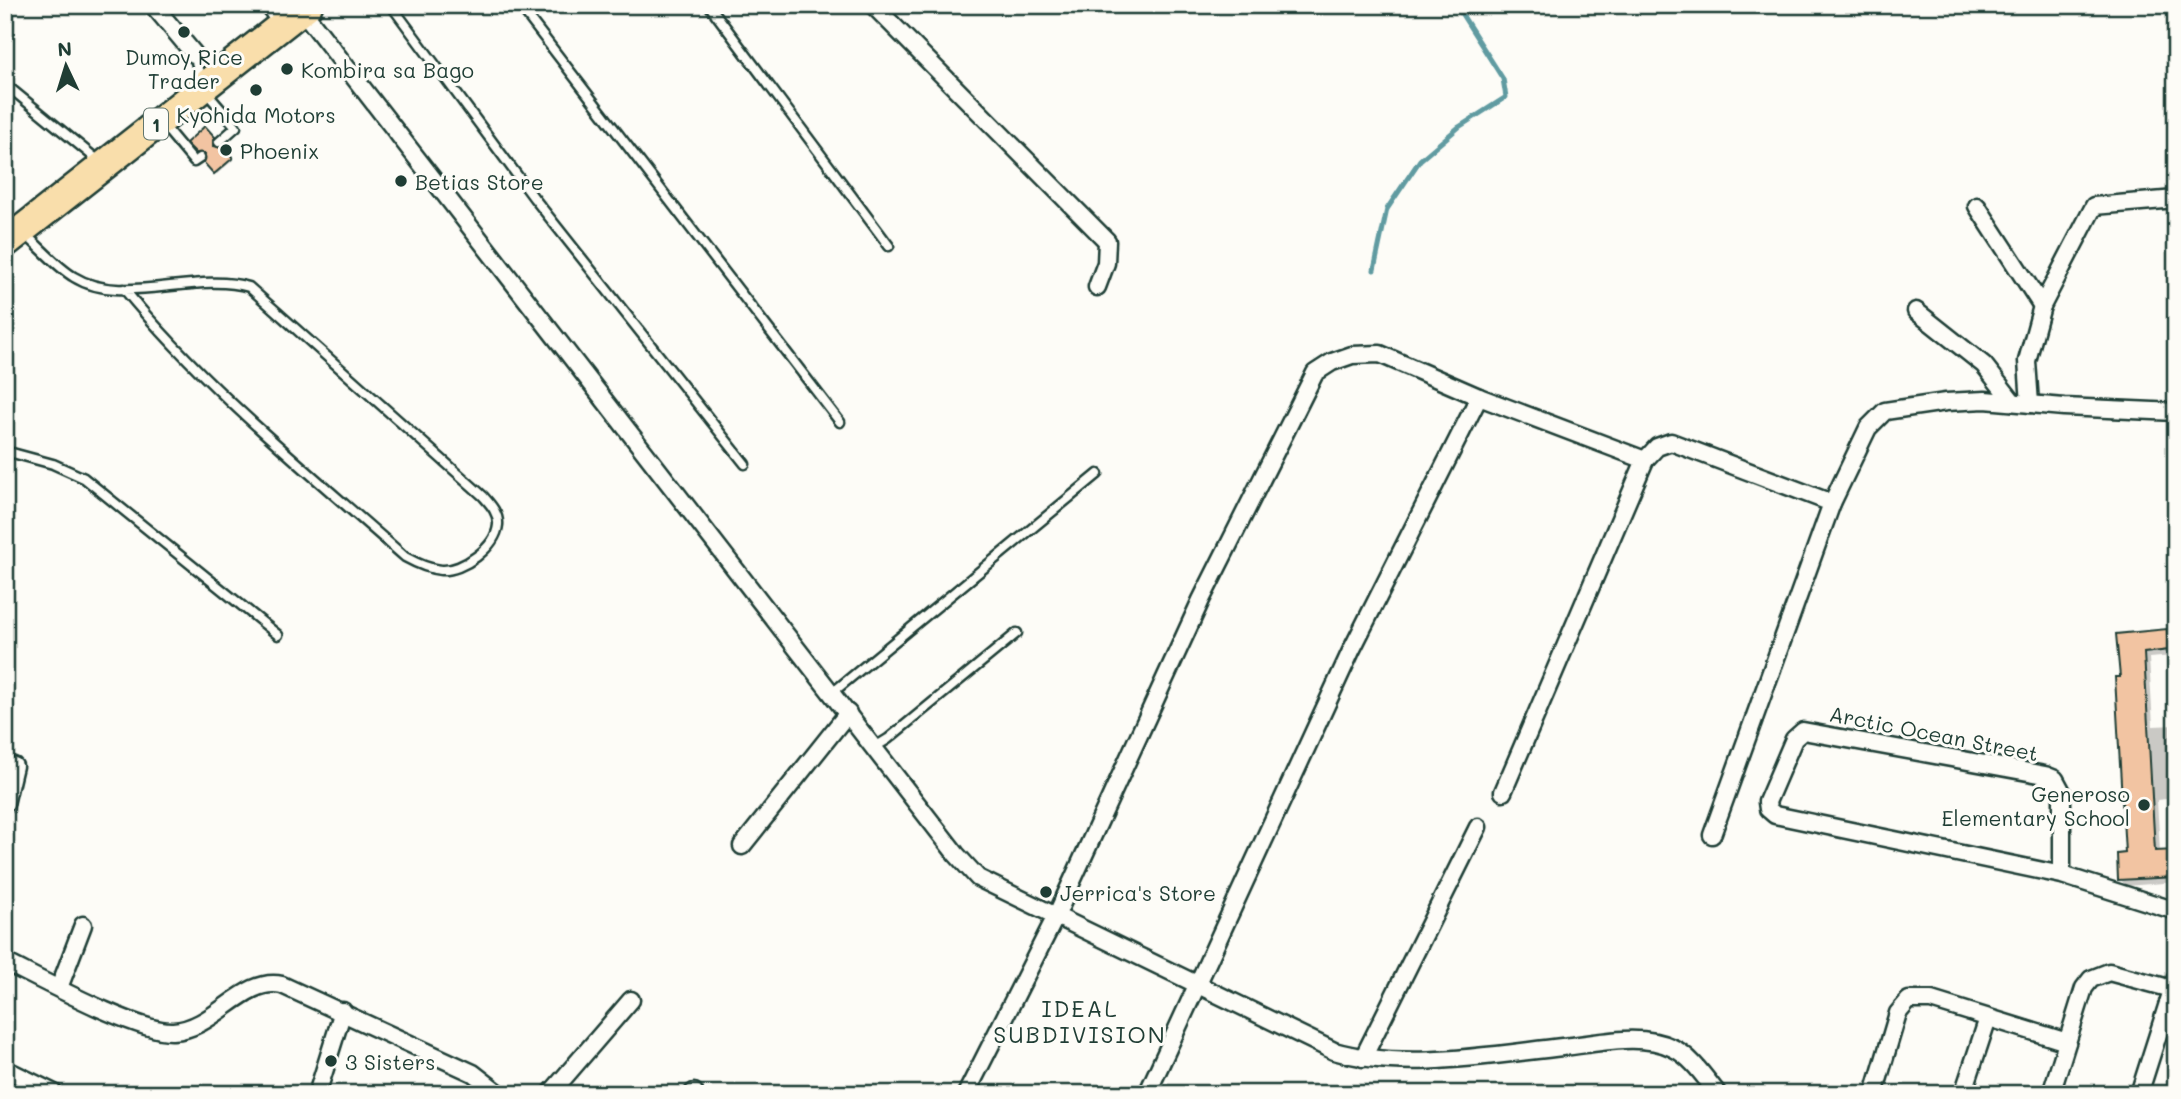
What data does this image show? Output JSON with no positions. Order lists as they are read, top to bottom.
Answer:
{
  "streets": {
    "highway": ["1"],
    "street": ["Arctic Ocean Street"]
  },
  "districts": ["IDEAL SUBDIVISION"],
  "places": [
    "Dumoy Rice Trader",
    "Kombira sa Bago",
    "Kyohida Motors",
    "Phoenix",
    "Betias Store",
    "Generoso Elementary School",
    "Jerrica's Store",
    "3 Sisters"
  ],
  "north": "top"
}
